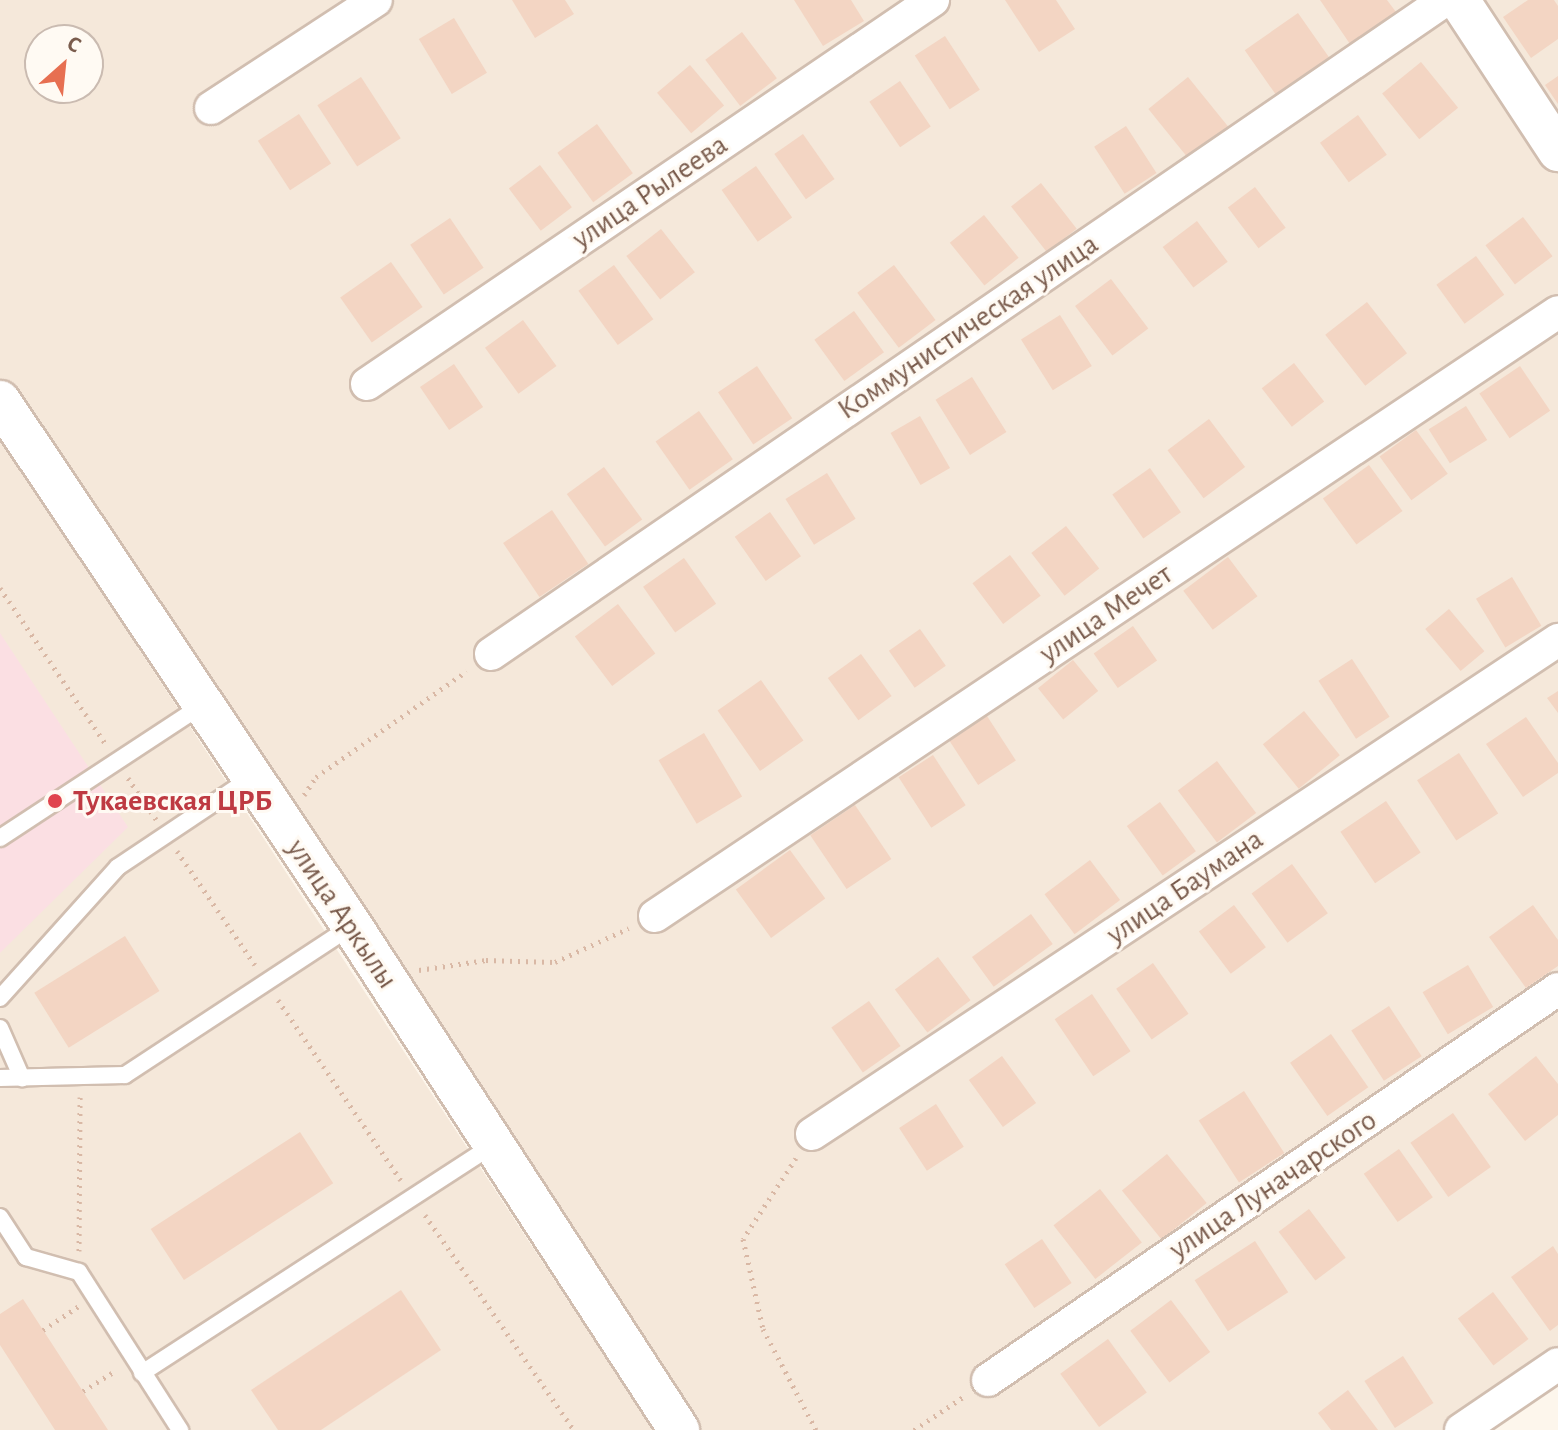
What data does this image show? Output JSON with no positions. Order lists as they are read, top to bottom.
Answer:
{
  "streets": {
    "street": [
      "улица Рылеева",
      "Коммунистическая улица",
      "улица Мечет",
      "улица Баумана",
      "улица Аркылы",
      "улица Луначарского"
    ]
  },
  "places": ["Тукаевская ЦРБ"],
  "north": "top right"
}
